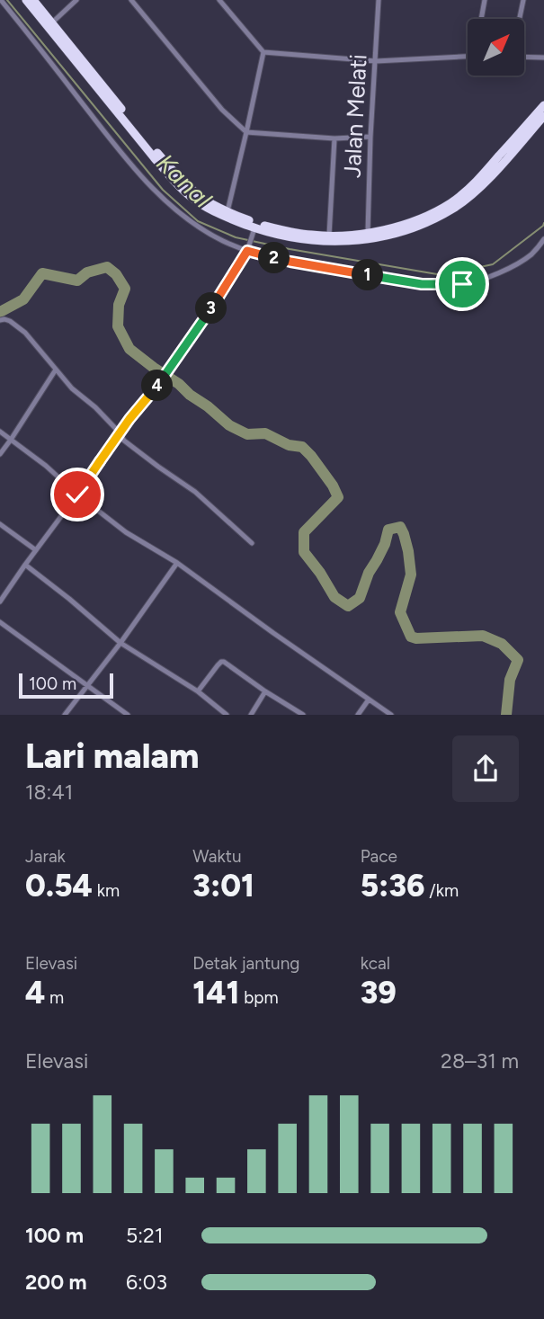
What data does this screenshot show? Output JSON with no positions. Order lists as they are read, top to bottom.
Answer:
{
  "streets": {
    "street": ["Jalan Melati"]
  },
  "water": ["Kanal"],
  "scale_bar": "100 m",
  "north": "top right",
  "page": {
    "pins": [
      "2",
      "1",
      "3",
      "4"
    ],
    "scale": "100 m",
    "heading": ["Lari malam", "18:41"],
    "stats": [
      ["Jarak", "0.54 km"],
      ["Waktu", "3:01"],
      ["Pace", "5:36 /km"],
      ["Elevasi", "4 m"],
      ["Detak jantung", "141 bpm"],
      ["kcal", "39"]
    ],
    "chart": ["Elevasi", "28–31 m"],
    "list": [
      {
        "name": "100 m",
        "note": "5:21"
      },
      {
        "name": "200 m",
        "note": "6:03"
      }
    ]
  }
}
